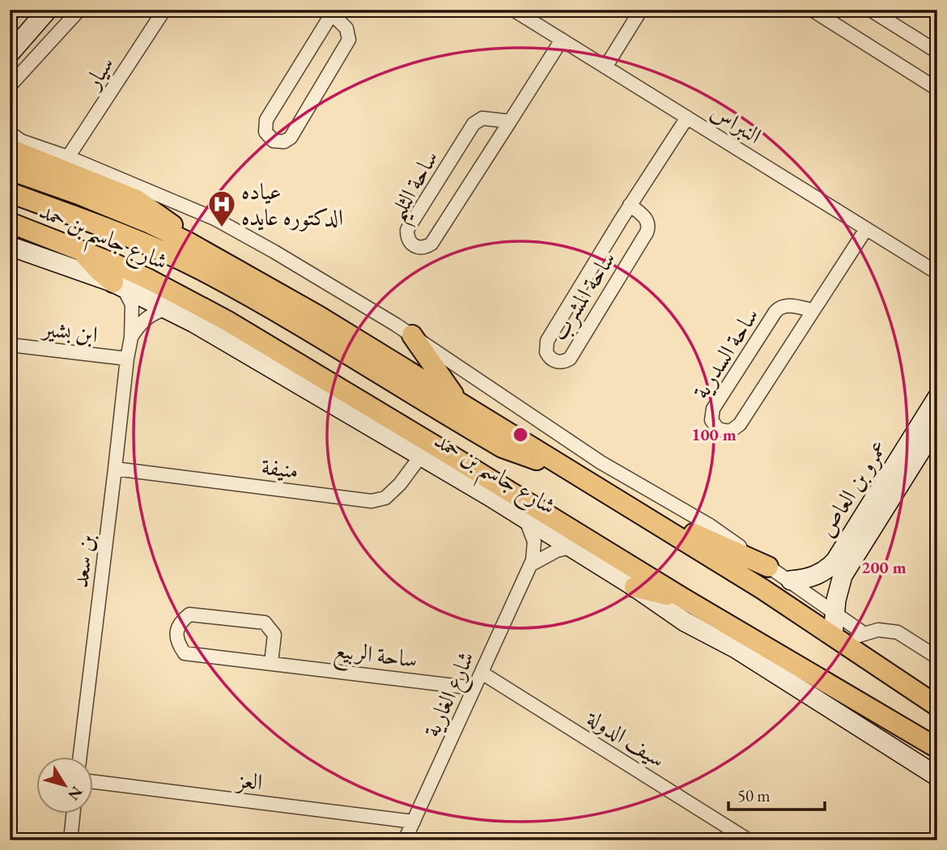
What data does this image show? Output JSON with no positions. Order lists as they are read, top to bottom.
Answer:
{
  "streets": {
    "main road": ["شارع جاسم بن حمد"],
    "street": [
      "سيار",
      "النبراس",
      "ساحة الثليم",
      "ساحة المشرب",
      "ابن بشير",
      "ساحة السدرية",
      "منيفة",
      "عمرو بن العاص",
      "بن سعد",
      "ساحة الربيع",
      "شارع الغارية",
      "سيف الدولة",
      "العز"
    ]
  },
  "crossings": [
    ["النبراس", "ساحة الثليم"],
    ["النبراس", "ساحة المشرب"],
    ["النبراس", "ساحة السدرية"],
    ["شارع جاسم بن حمد", "منيفة"],
    ["شارع جاسم بن حمد", "عمرو بن العاص"],
    ["شارع جاسم بن حمد", "بن سعد"],
    ["شارع جاسم بن حمد", "شارع الغارية"],
    ["ابن بشير", "بن سعد"],
    ["منيفة", "بن سعد"],
    ["ساحة الربيع", "شارع الغارية"],
    ["شارع الغارية", "سيف الدولة"],
    ["شارع الغارية", "العز"]
  ],
  "places": {
    "hospital": ["عياده الدكتوره عايده"]
  },
  "scale_bar": "50 m",
  "north": "bottom right",
  "rings": ["100 m", "200 m"]
}
